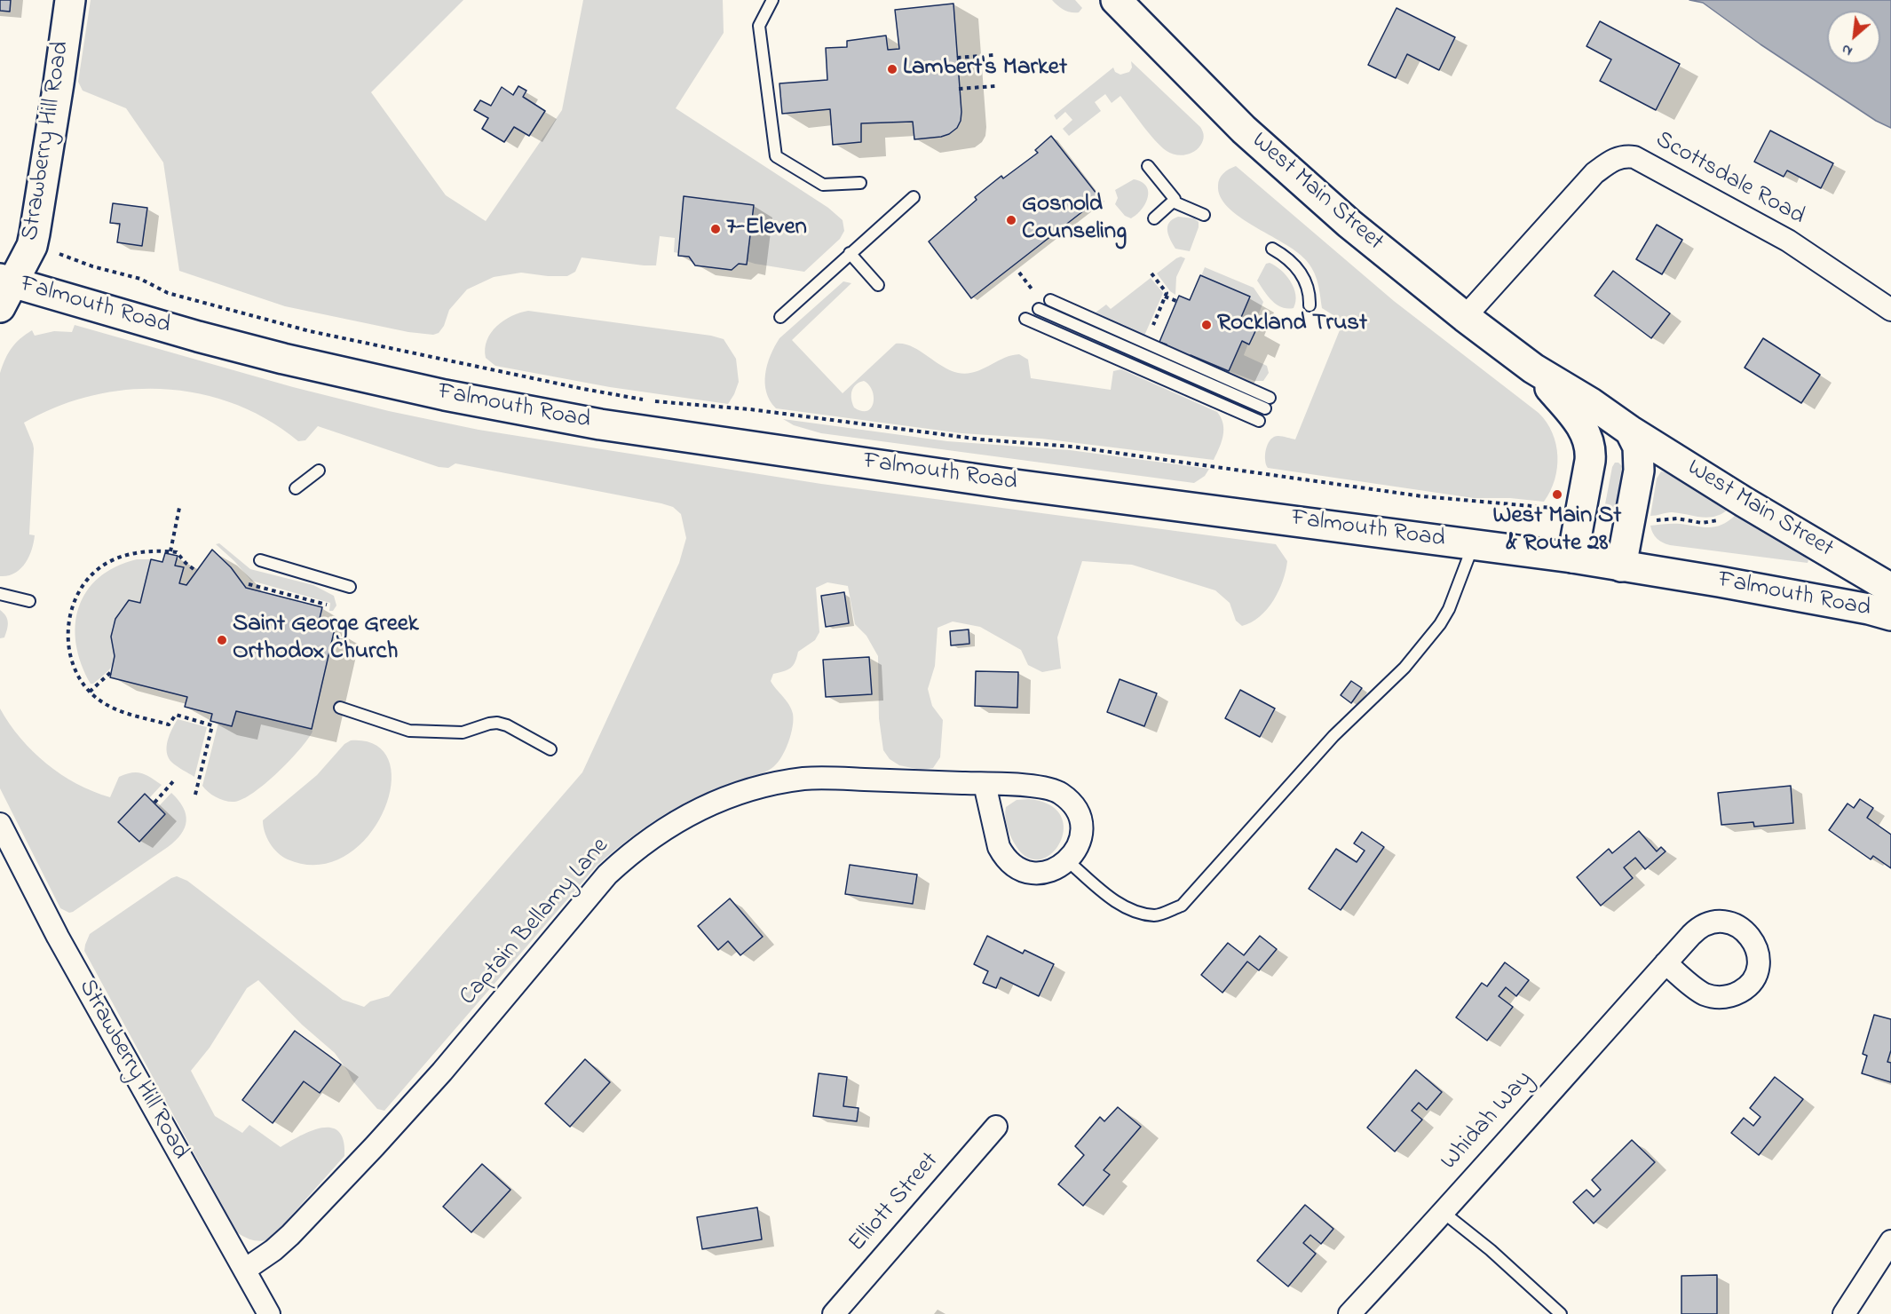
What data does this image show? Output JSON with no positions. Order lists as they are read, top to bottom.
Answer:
{
  "streets": {
    "main road": ["Strawberry Hill Road", "West Main Street", "Falmouth Road"],
    "street": [
      "Scottsdale Road",
      "Captain Bellamy Lane",
      "Whidah Way",
      "Elliott Street"
    ]
  },
  "crossings": [
    ["Strawberry Hill Road", "Falmouth Road"],
    ["Strawberry Hill Road", "Captain Bellamy Lane"],
    ["Scottsdale Road", "West Main Street"],
    ["West Main Street", "Falmouth Road"]
  ],
  "places": [
    "Lambert's Market",
    "Gosnold Counseling",
    "7-Eleven",
    "Rockland Trust",
    "West Main St & Route 28",
    "Saint George Greek Orthodox Church"
  ],
  "north": "bottom left"
}
